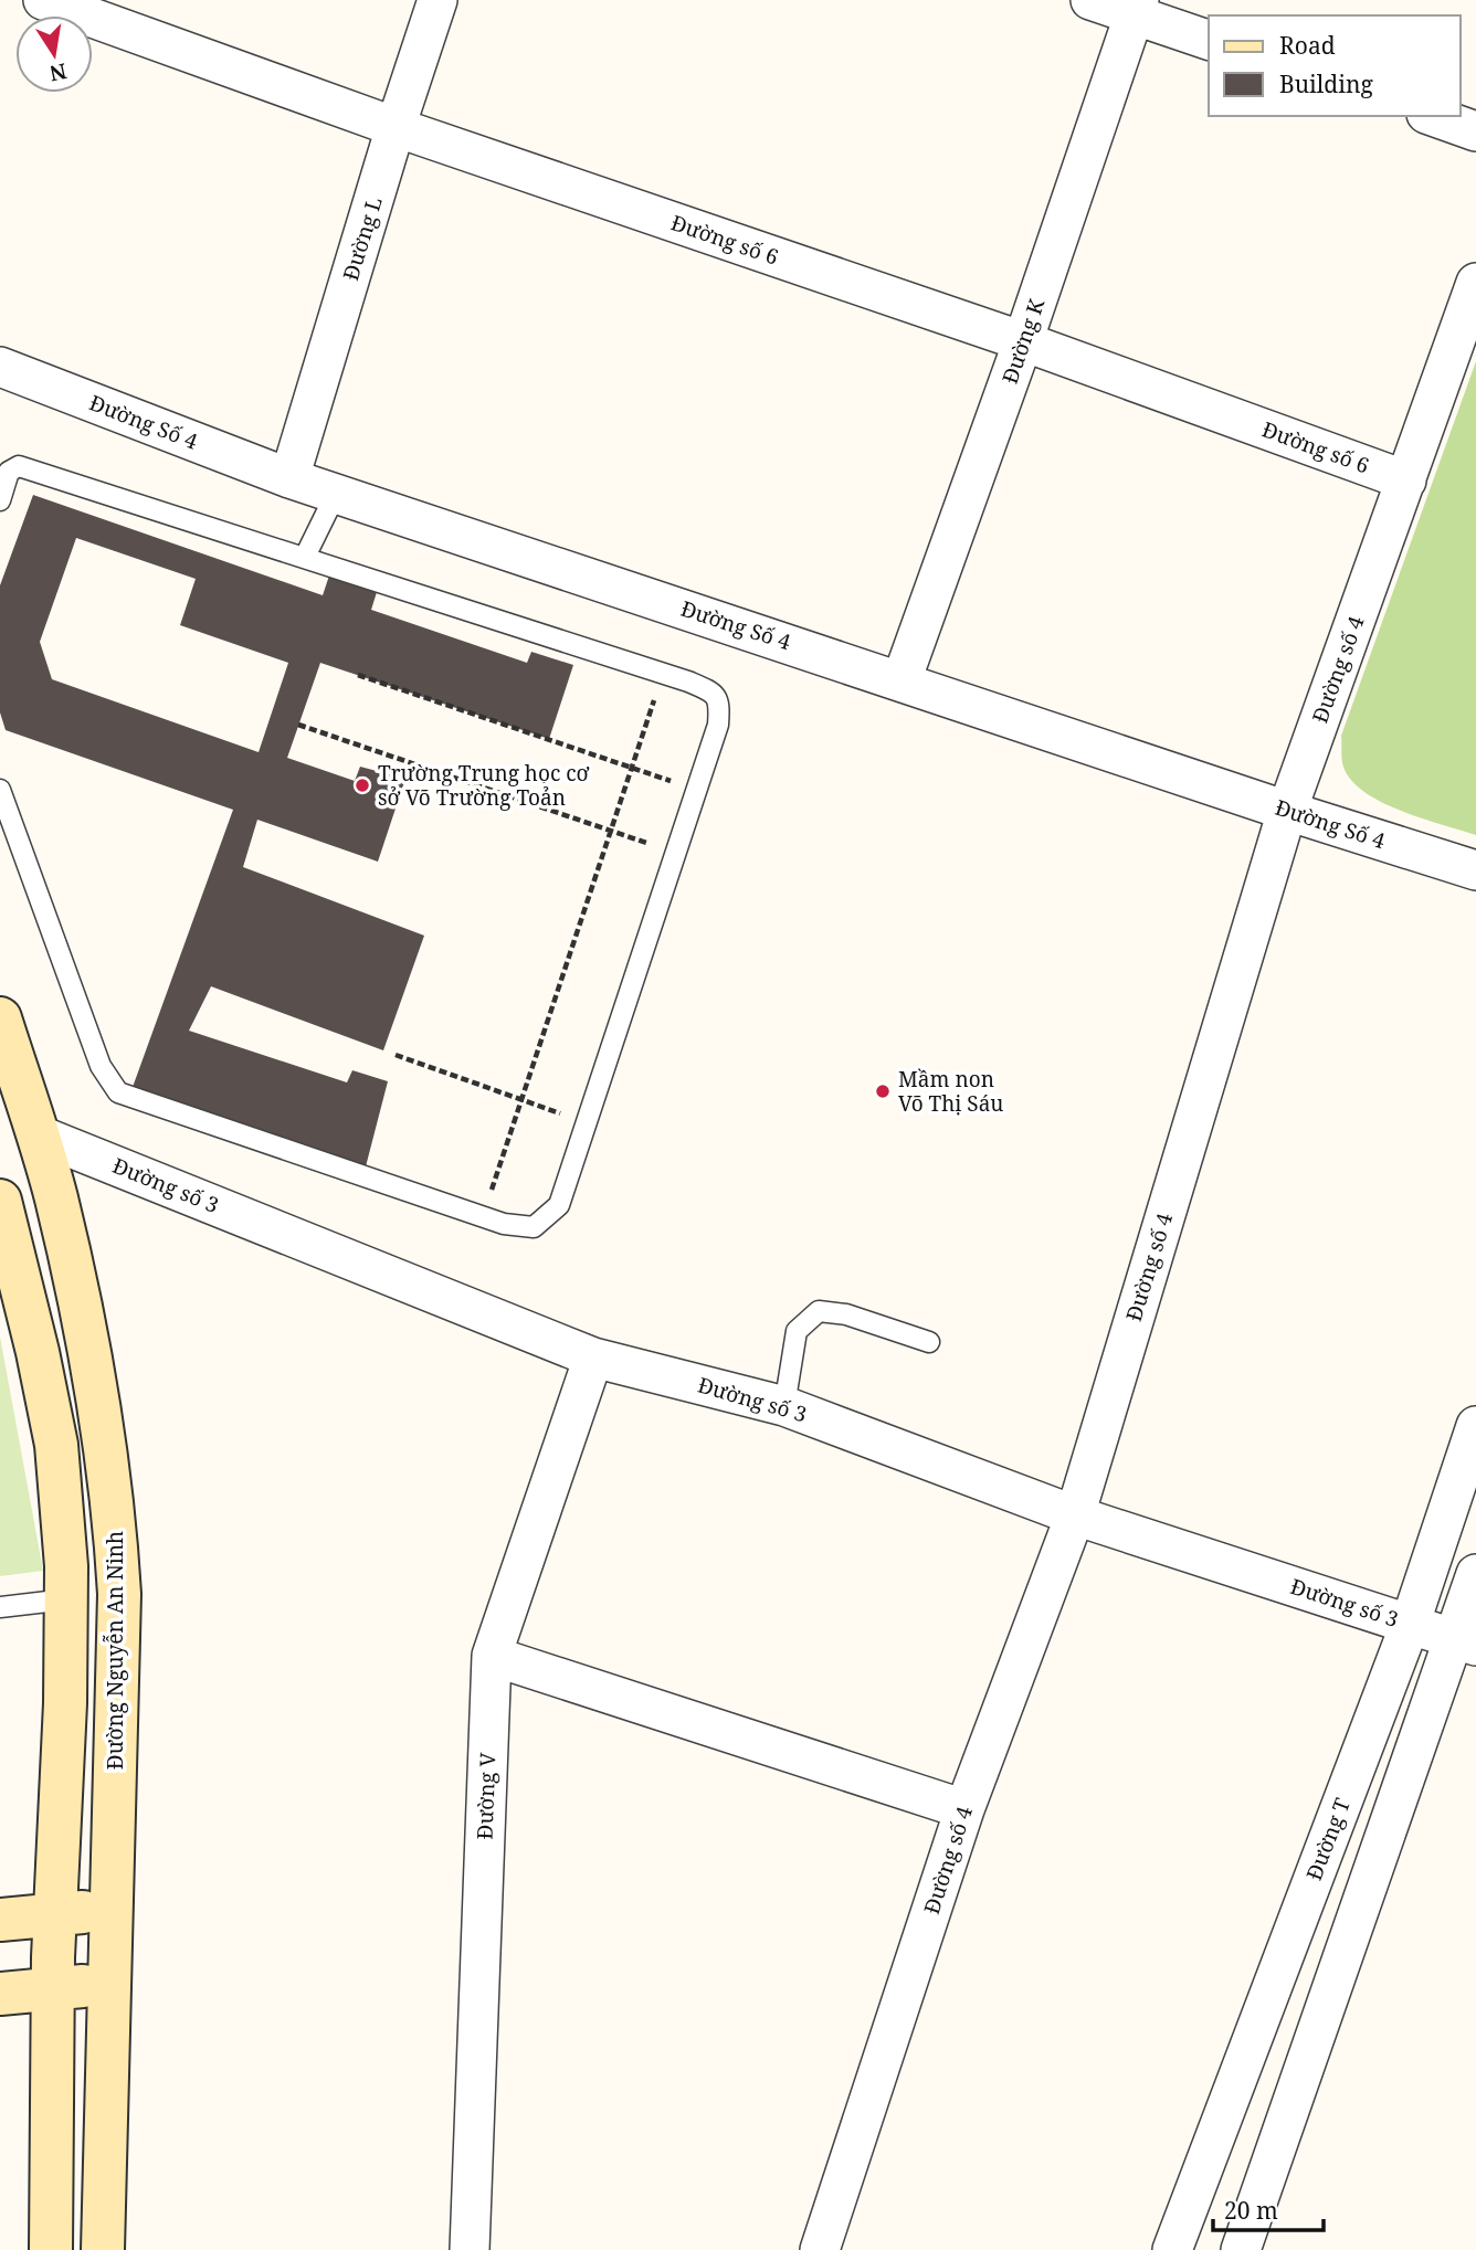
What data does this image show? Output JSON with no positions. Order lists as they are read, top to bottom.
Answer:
{
  "streets": {
    "main road": ["Đường Nguyễn An Ninh"],
    "street": [
      "Đường L",
      "Đường số 6",
      "Đường K",
      "Đường Số 4",
      "Đường số 4",
      "Đường số 3",
      "Đường V",
      "Đường T"
    ]
  },
  "crossings": [
    ["Đường L", "Đường số 6"],
    ["Đường L", "Đường Số 4"],
    ["Đường số 6", "Đường K"],
    ["Đường số 6", "Đường số 4"],
    ["Đường K", "Đường Số 4"],
    ["Đường Số 4", "Đường số 4"],
    ["Đường số 4", "Đường số 3"],
    ["Đường số 3", "Đường Nguyễn An Ninh"],
    ["Đường số 3", "Đường V"],
    ["Đường số 3", "Đường T"]
  ],
  "places": ["Trường Trung học cơ sở Võ Trường Toản", "Mầm non Võ Thị Sáu"],
  "legend": ["Road", "Building"],
  "scale_bar": "20 m",
  "north": "bottom"
}
